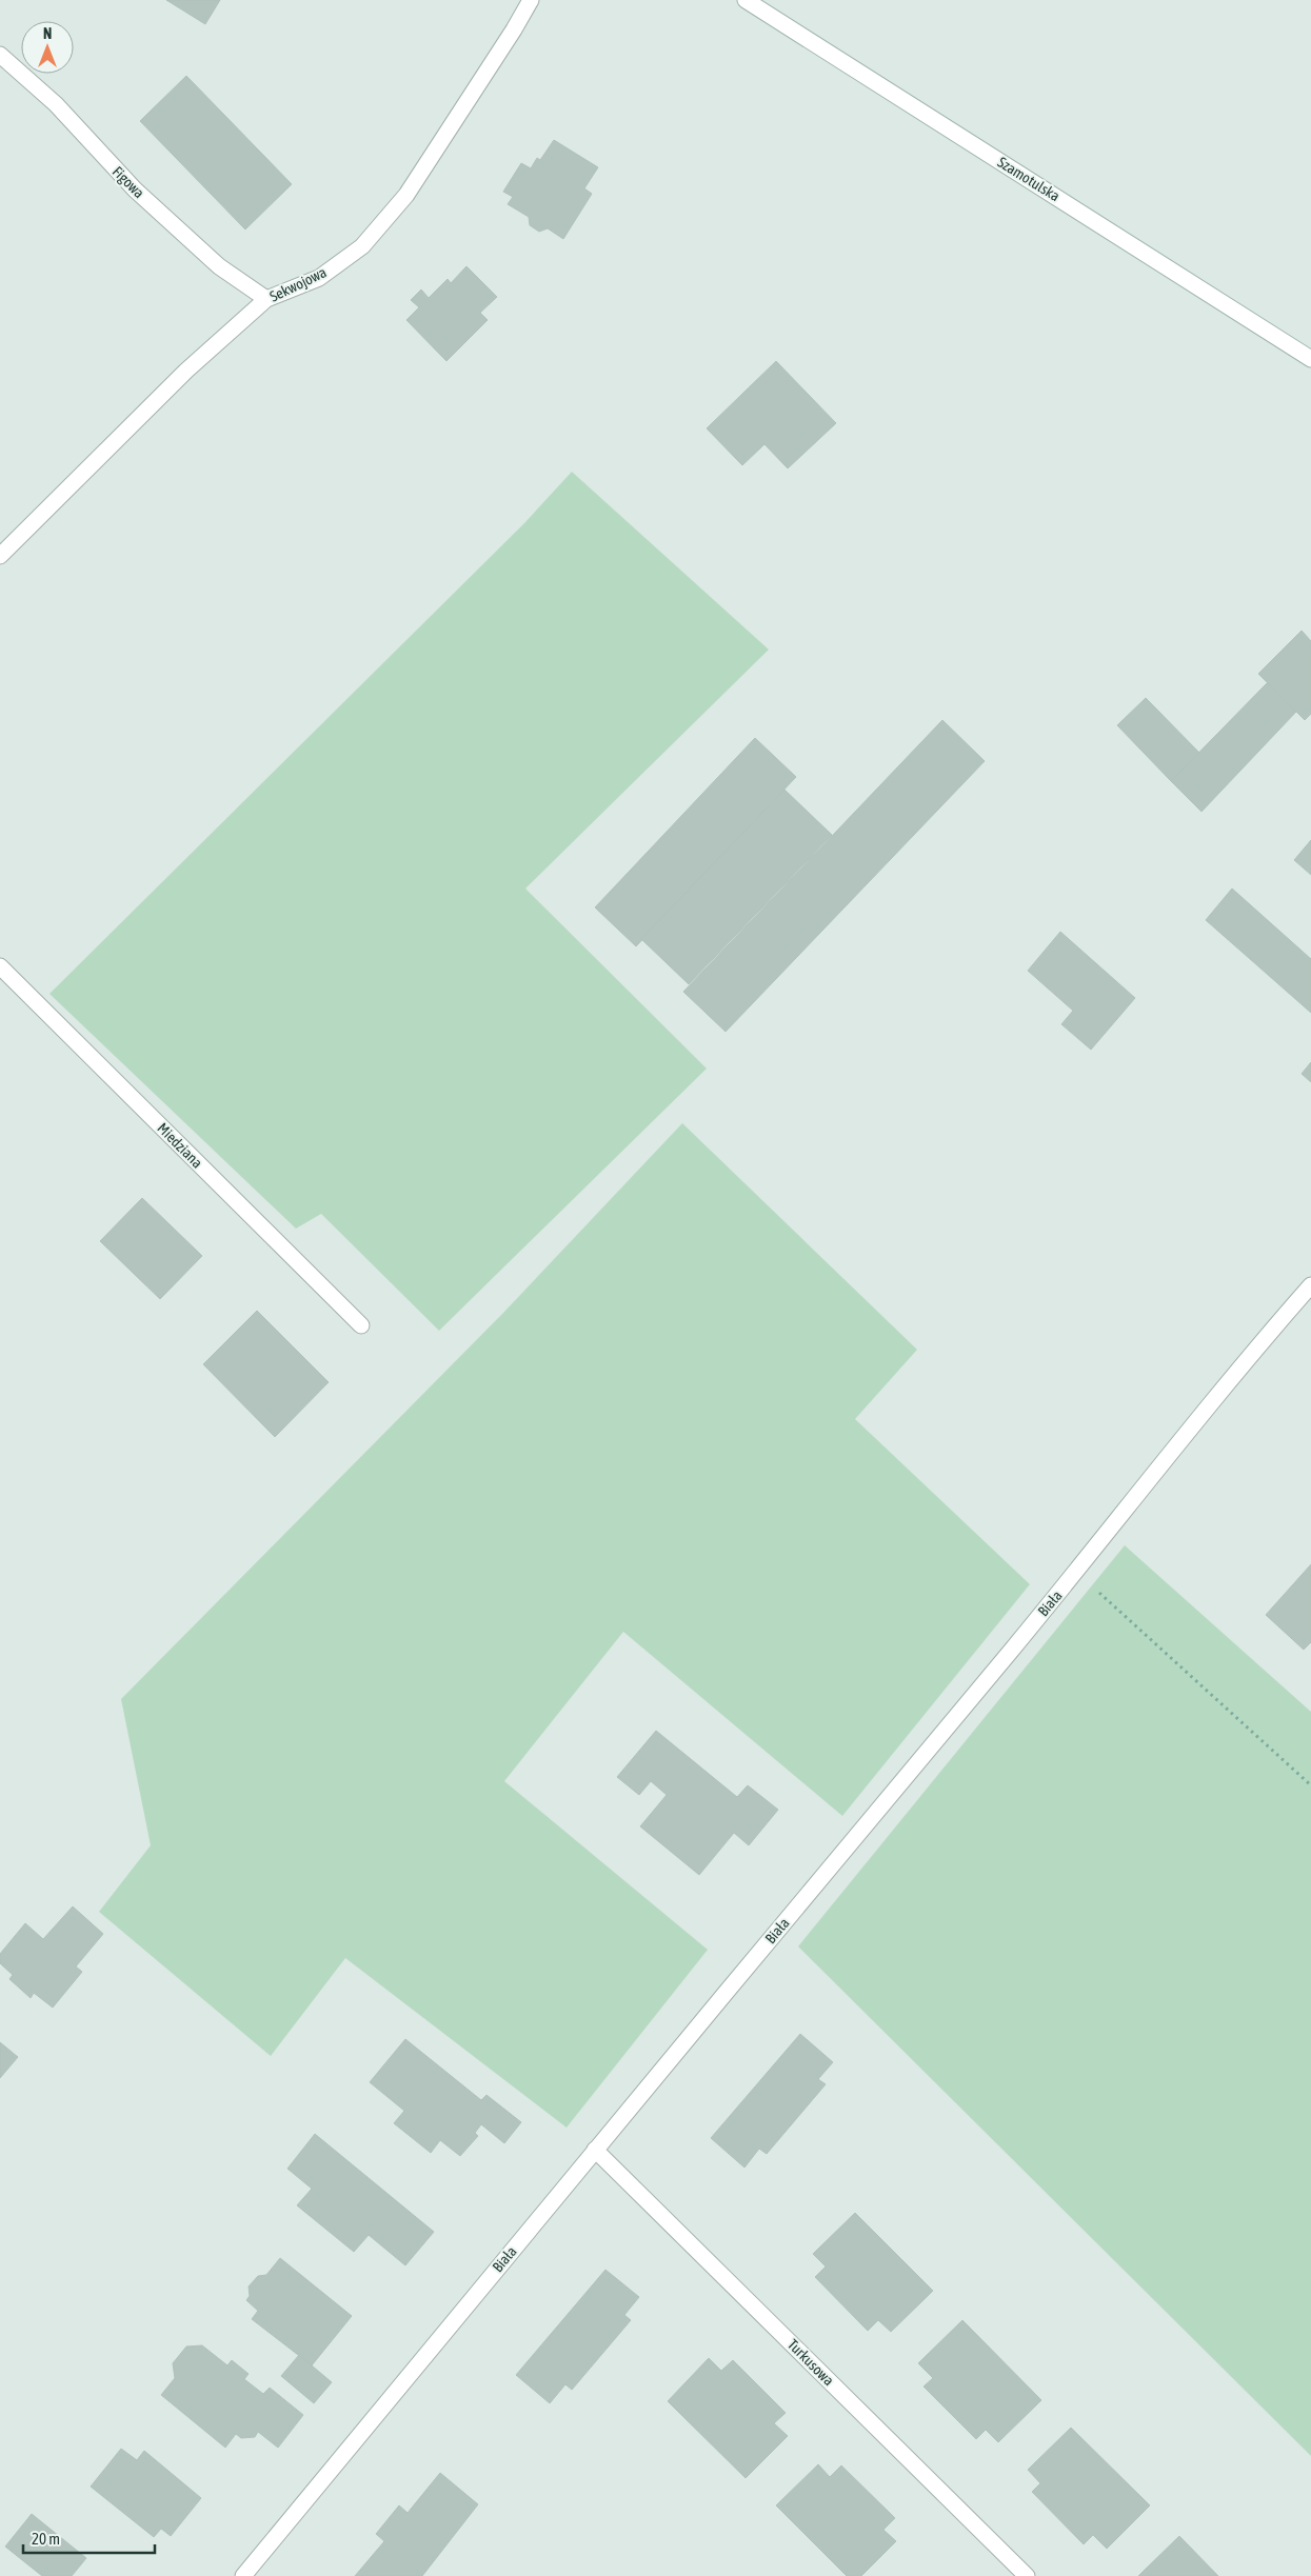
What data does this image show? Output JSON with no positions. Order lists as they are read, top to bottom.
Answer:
{
  "streets": {
    "street": [
      "Szamotulska",
      "Figowa",
      "Sekwojowa",
      "Miedziana",
      "Biała",
      "Turkusowa"
    ]
  },
  "crossings": [
    ["Figowa", "Sekwojowa"],
    ["Biała", "Turkusowa"]
  ],
  "scale_bar": "20 m",
  "north": "top"
}
